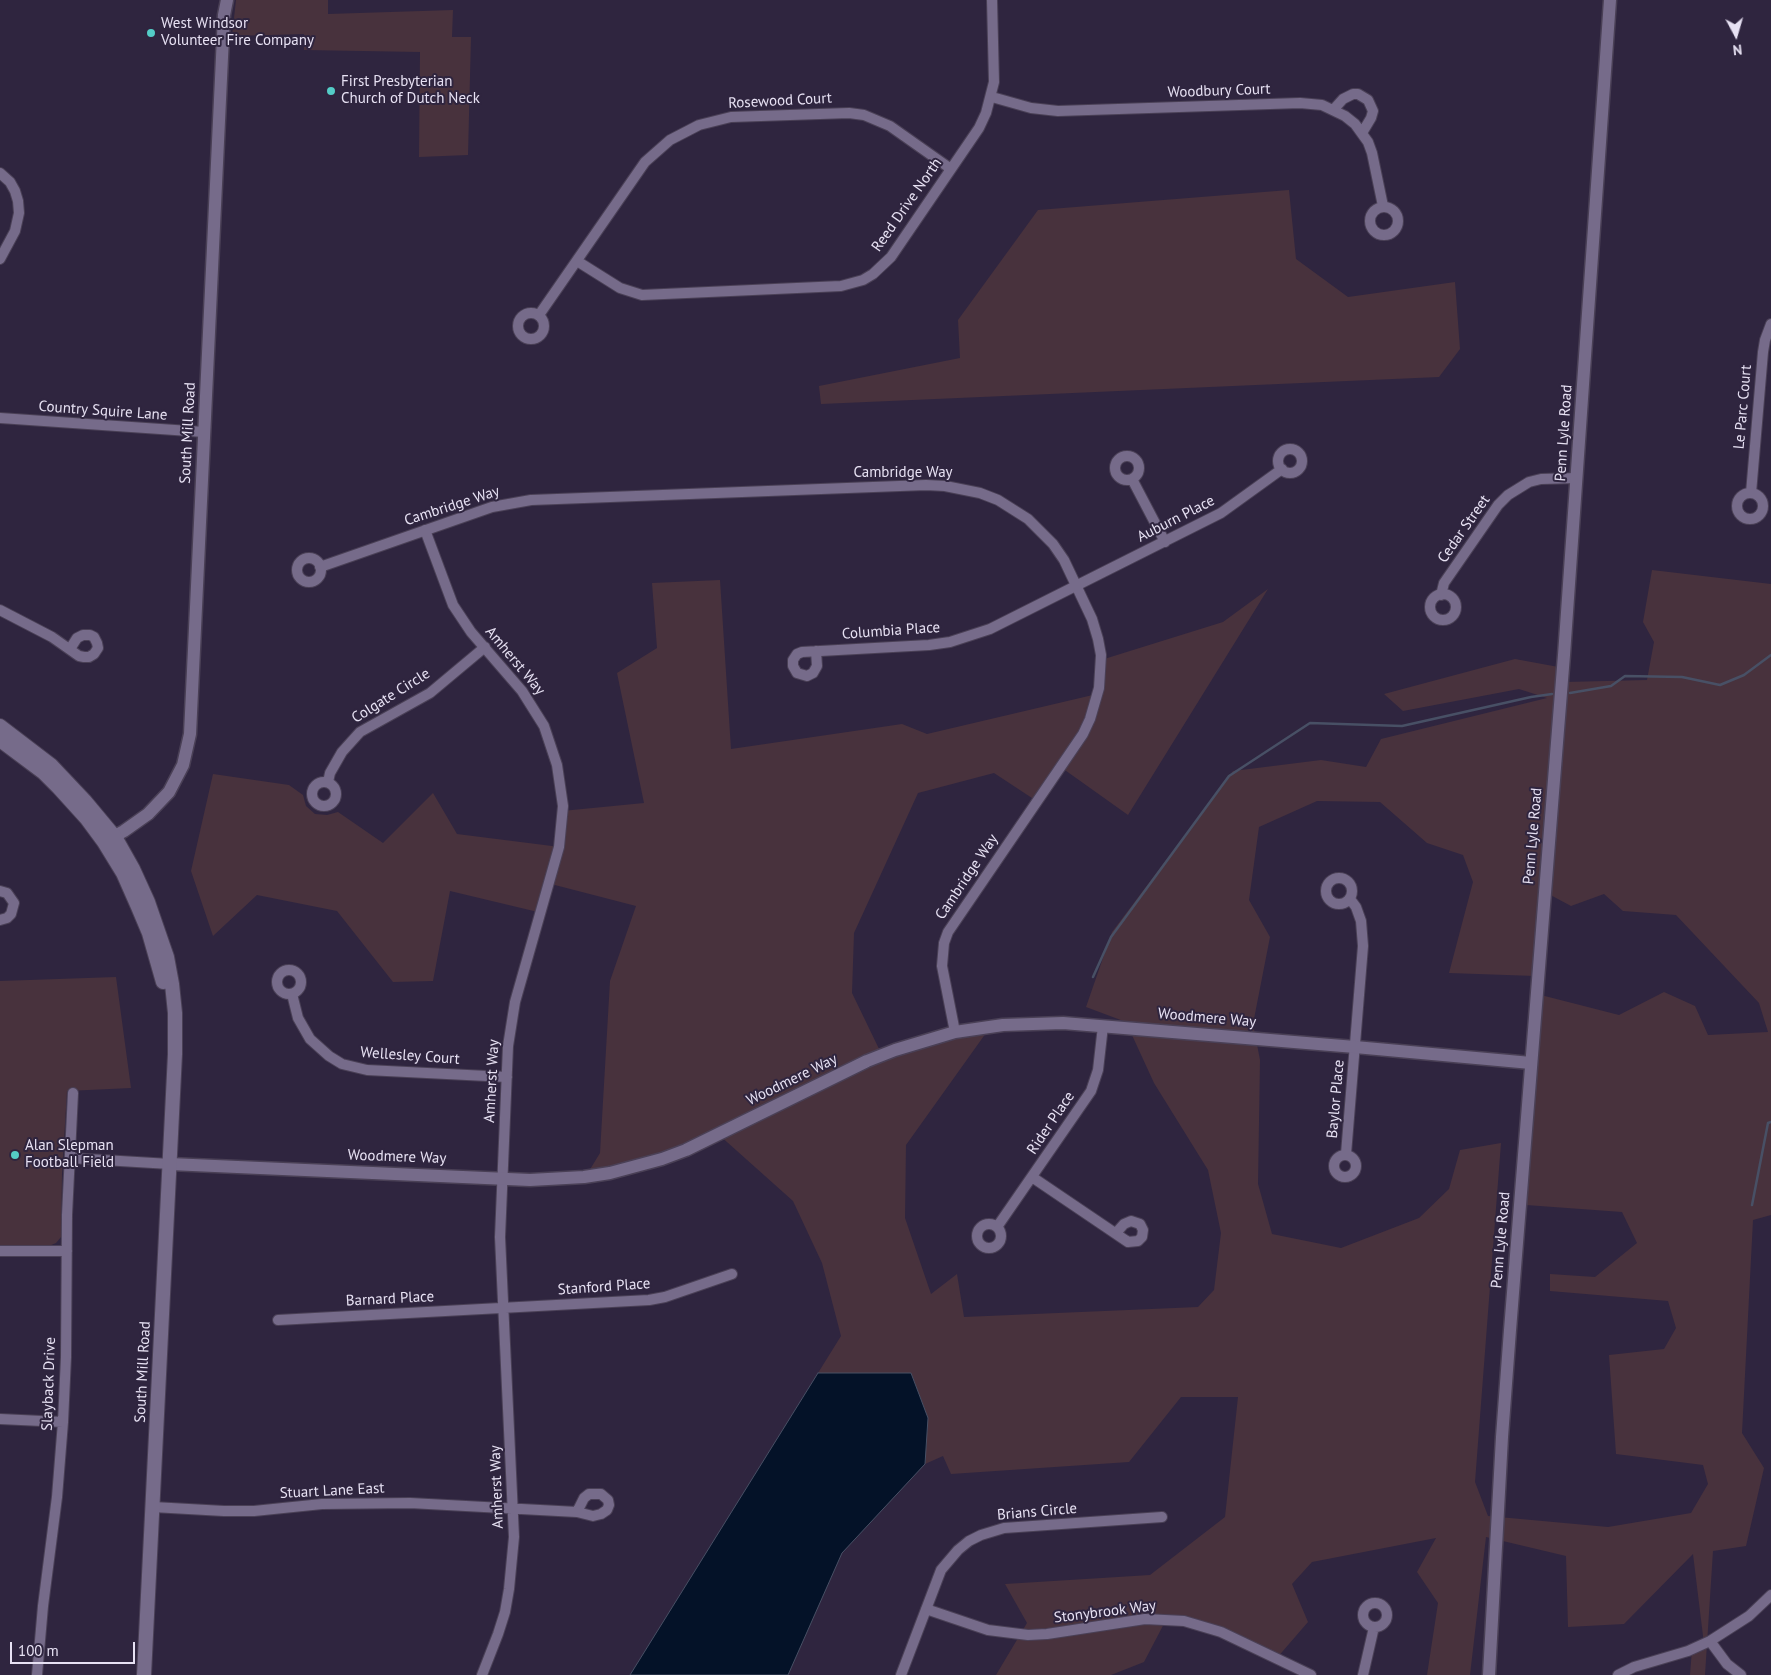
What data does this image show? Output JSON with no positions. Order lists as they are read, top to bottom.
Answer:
{
  "streets": {
    "main road": ["South Mill Road"],
    "street": [
      "Woodbury Court",
      "Rosewood Court",
      "Reed Drive North",
      "Le Parc Court",
      "Country Squire Lane",
      "Penn Lyle Road",
      "Cambridge Way",
      "Auburn Place",
      "Cedar Street",
      "Columbia Place",
      "Amherst Way",
      "Colgate Circle",
      "Woodmere Way",
      "Wellesley Court",
      "Baylor Place",
      "Rider Place",
      "Stanford Place",
      "Barnard Place",
      "Slayback Drive",
      "Stuart Lane East",
      "Brians Circle",
      "Stonybrook Way"
    ]
  },
  "crossings": [
    ["Woodbury Court", "Reed Drive North"],
    ["Rosewood Court", "Reed Drive North"],
    ["Country Squire Lane", "South Mill Road"],
    ["South Mill Road", "Woodmere Way"],
    ["South Mill Road", "Stuart Lane East"],
    ["Penn Lyle Road", "Cedar Street"],
    ["Penn Lyle Road", "Woodmere Way"],
    ["Cambridge Way", "Auburn Place"],
    ["Cambridge Way", "Columbia Place"],
    ["Cambridge Way", "Amherst Way"],
    ["Cambridge Way", "Woodmere Way"],
    ["Auburn Place", "Columbia Place"],
    ["Amherst Way", "Colgate Circle"],
    ["Amherst Way", "Woodmere Way"],
    ["Amherst Way", "Wellesley Court"],
    ["Amherst Way", "Stanford Place"],
    ["Amherst Way", "Barnard Place"],
    ["Amherst Way", "Stuart Lane East"],
    ["Woodmere Way", "Baylor Place"],
    ["Woodmere Way", "Rider Place"],
    ["Woodmere Way", "Slayback Drive"],
    ["Stanford Place", "Barnard Place"],
    ["Brians Circle", "Stonybrook Way"]
  ],
  "places": ["West Windsor Volunteer Fire Company", "First Presbyterian Church of Dutch Neck", "Alan Slepman Football Field"],
  "scale_bar": "100 m",
  "north": "bottom"
}
